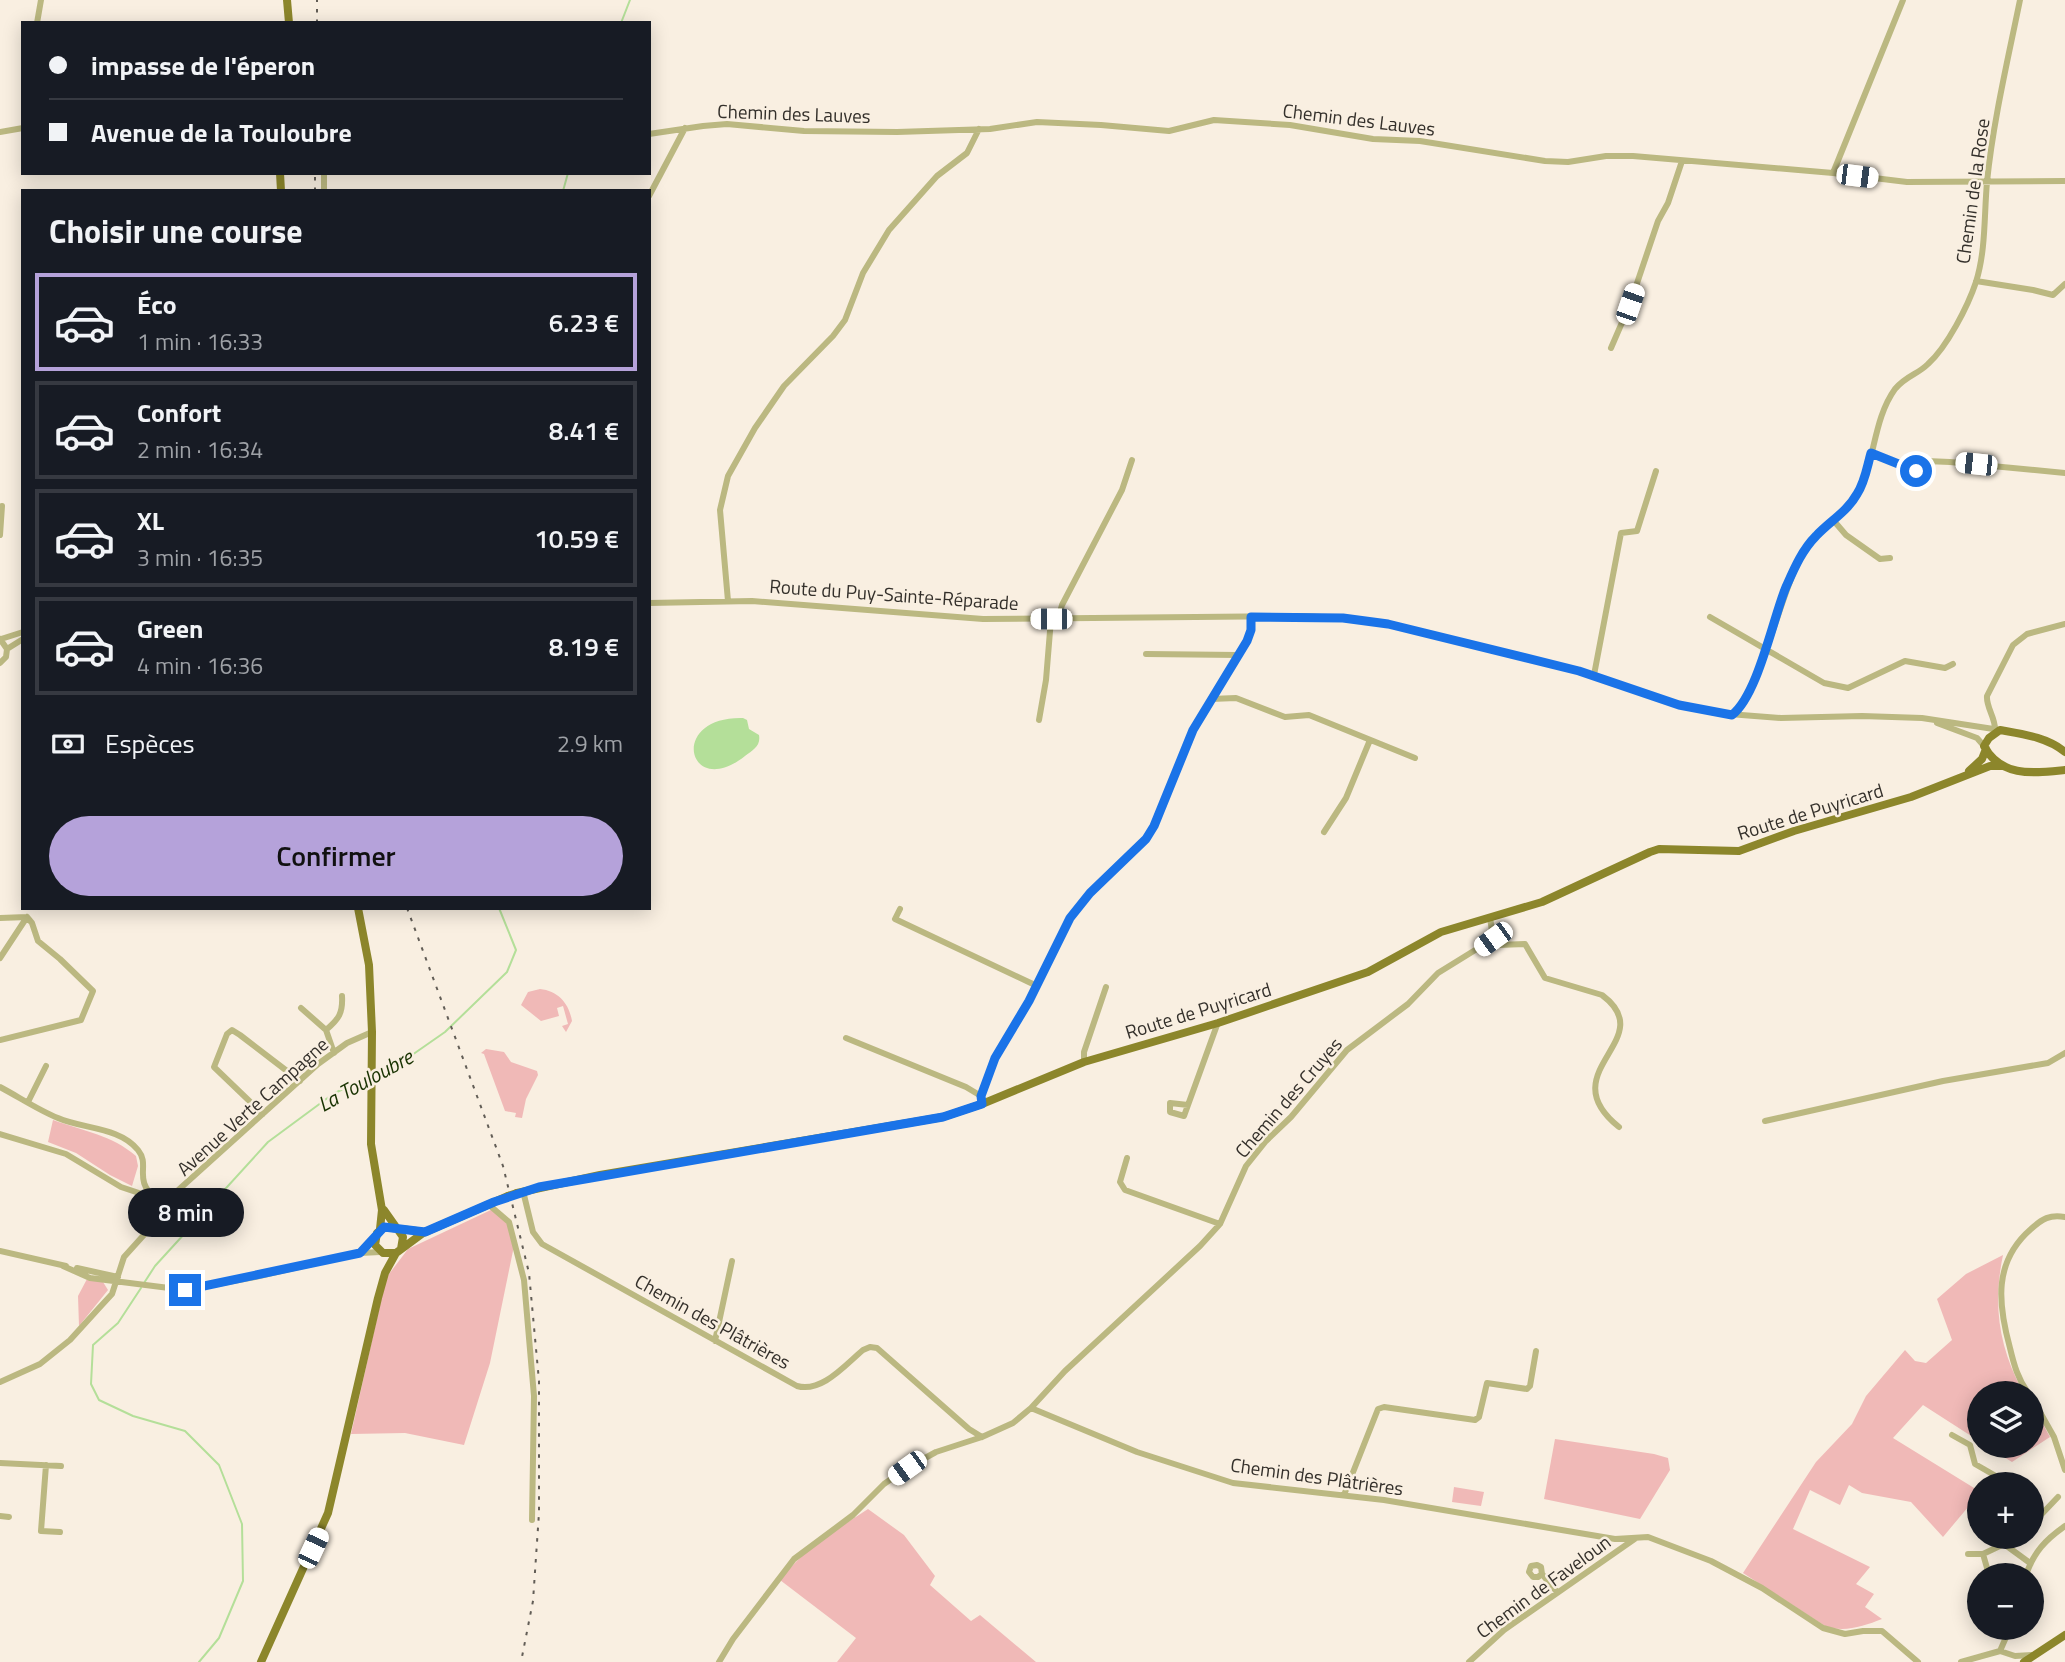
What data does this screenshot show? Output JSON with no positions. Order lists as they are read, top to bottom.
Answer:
{
  "streets": {
    "main road": ["Route de Puyricard"],
    "street": [
      "Chemin des Lauves",
      "Chemin de la Rose",
      "Route du Puy-Sainte-Réparade",
      "Chemin des Cruyes",
      "Avenue Verte Campagne",
      "Chemin des Plâtrières",
      "Chemin de Faveloun"
    ]
  },
  "crossings": [
    ["Chemin des Lauves", "Chemin de la Rose"],
    ["Chemin de la Rose", "Route du Puy-Sainte-Réparade"],
    ["Route du Puy-Sainte-Réparade", "Route de Puyricard"],
    ["Route de Puyricard", "Chemin des Plâtrières"],
    ["Chemin des Cruyes", "Chemin des Plâtrières"],
    ["Chemin des Plâtrières", "Chemin de Faveloun"]
  ],
  "water": ["La Touloubre"],
  "page": {
    "banner": ["impasse de l'éperon", "Avenue de la Touloubre"],
    "heading": "Choisir une course",
    "list": [
      {
        "name": "Éco",
        "note": "1 min · 16:33",
        "value": "6.23 €"
      },
      {
        "name": "Confort",
        "note": "2 min · 16:34",
        "value": "8.41 €"
      },
      {
        "name": "XL",
        "note": "3 min · 16:35",
        "value": "10.59 €"
      },
      {
        "name": "Green",
        "note": "4 min · 16:36",
        "value": "8.19 €"
      }
    ],
    "pay": ["Espèces", "2.9 km"],
    "buttons": "Confirmer",
    "bubble": "8 min",
    "map_buttons": ["+", "−"]
  }
}
